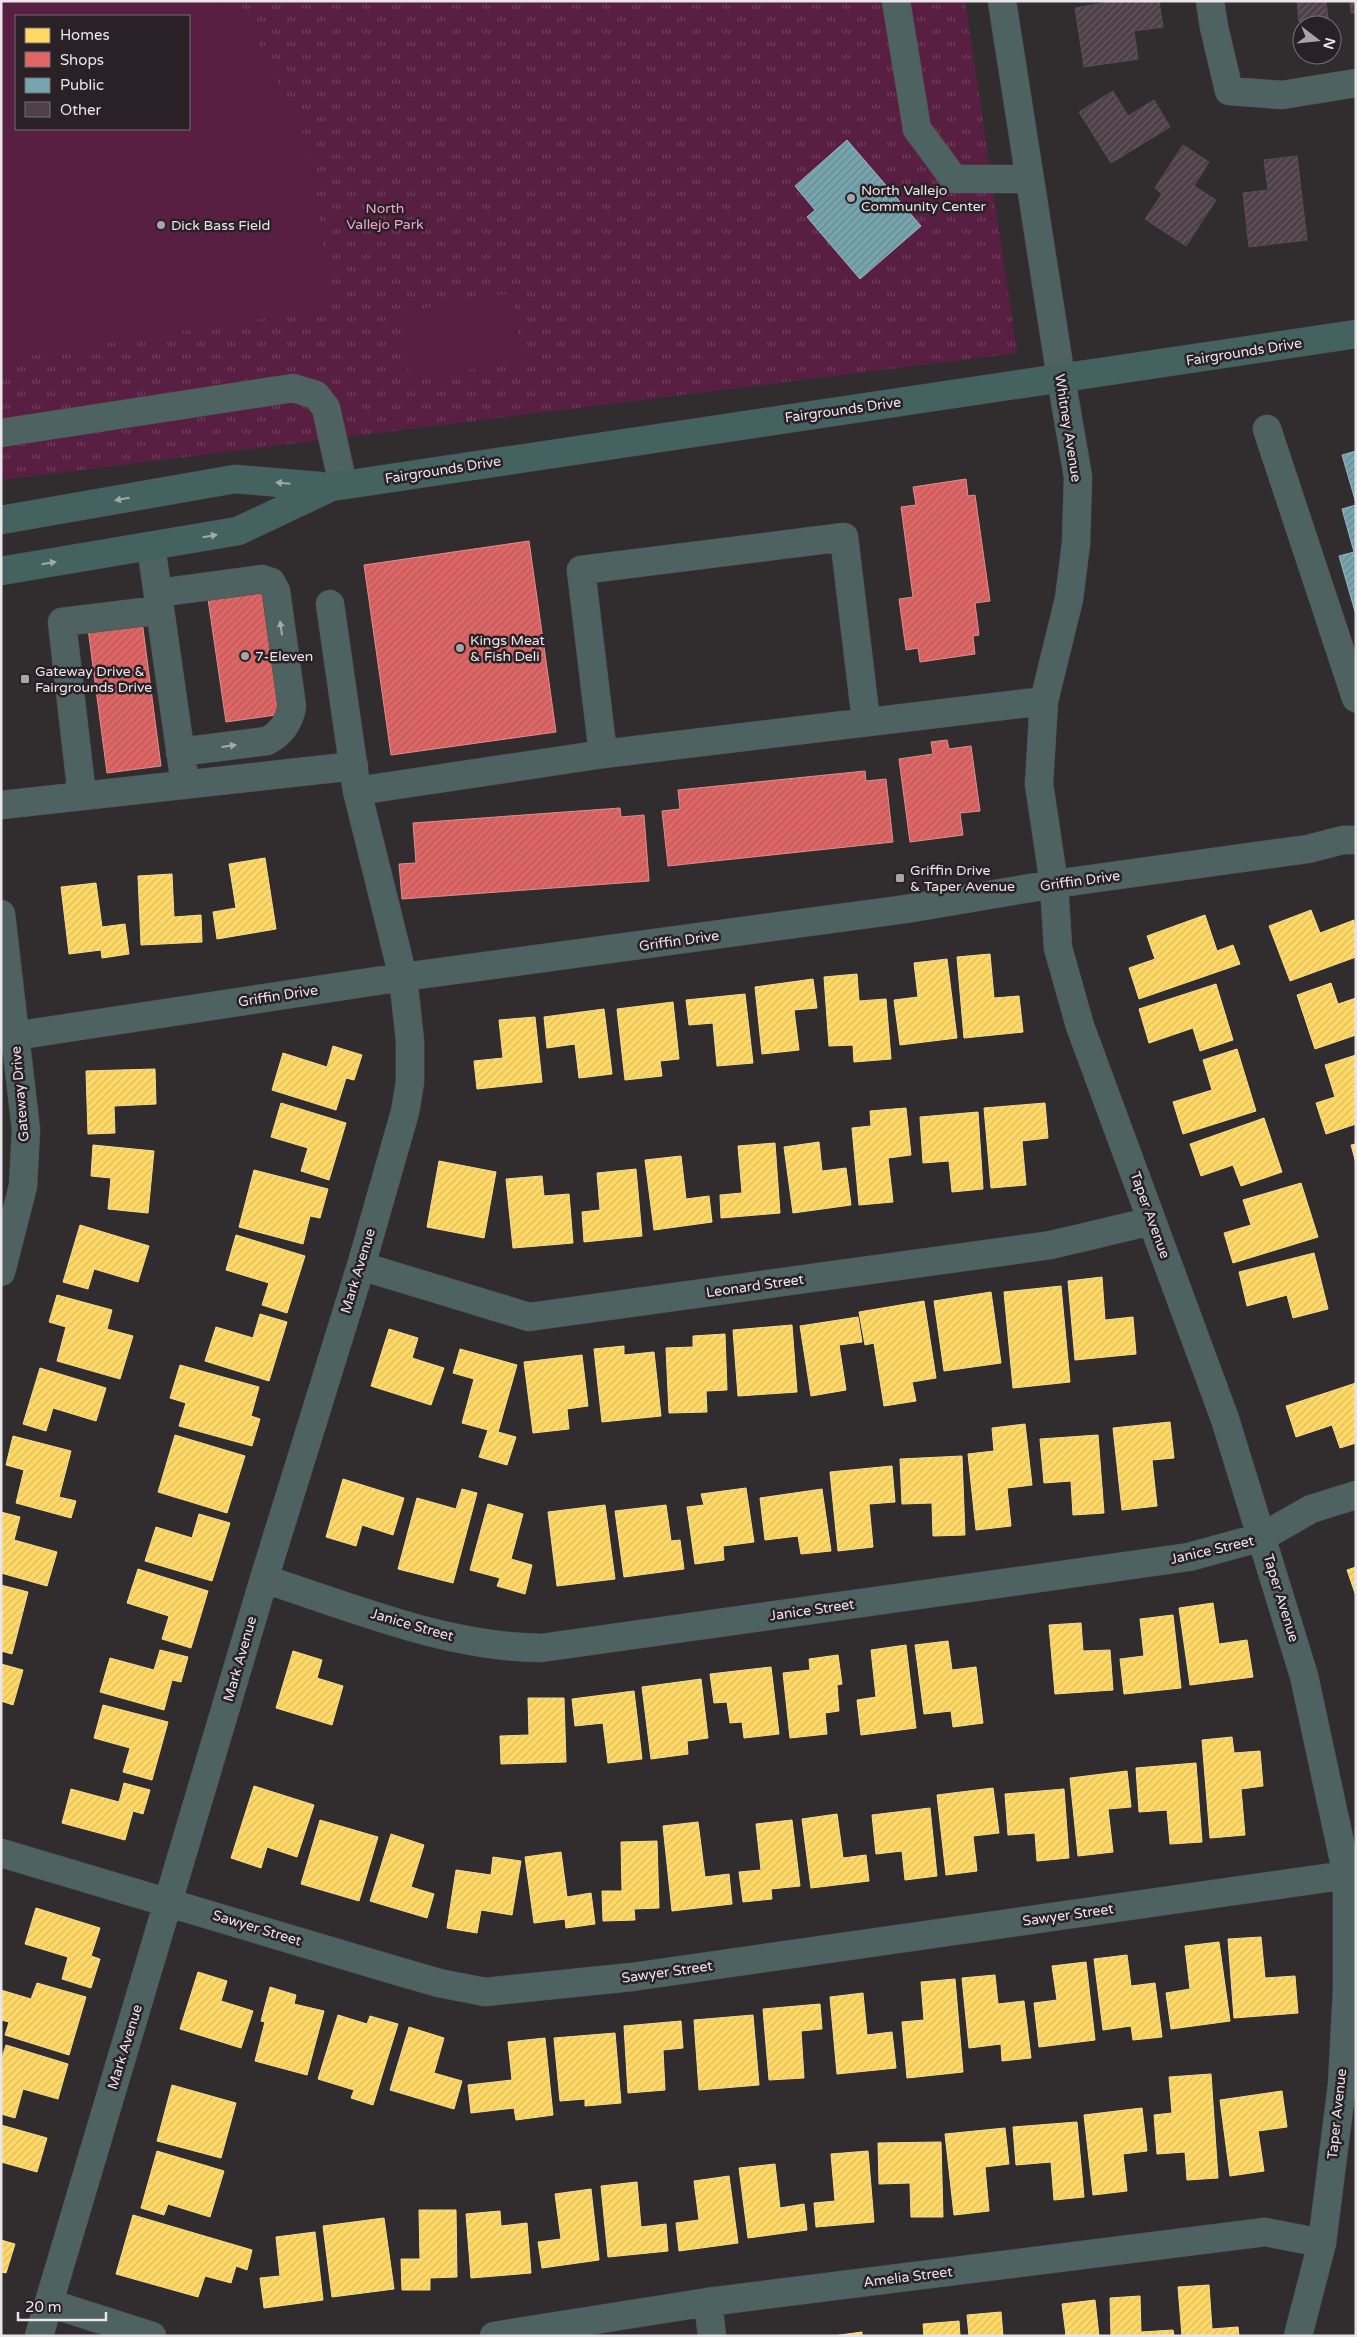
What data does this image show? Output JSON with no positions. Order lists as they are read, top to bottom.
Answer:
{
  "streets": {
    "main road": ["Fairgrounds Drive"],
    "street": [
      "Whitney Avenue",
      "Griffin Drive",
      "Gateway Drive",
      "Taper Avenue",
      "Mark Avenue",
      "Leonard Street",
      "Janice Street",
      "Sawyer Street",
      "Amelia Street"
    ]
  },
  "crossings": [
    ["Fairgrounds Drive", "Whitney Avenue"],
    ["Whitney Avenue", "Griffin Drive"],
    ["Whitney Avenue", "Taper Avenue"],
    ["Griffin Drive", "Gateway Drive"],
    ["Griffin Drive", "Taper Avenue"],
    ["Griffin Drive", "Mark Avenue"],
    ["Taper Avenue", "Leonard Street"],
    ["Taper Avenue", "Janice Street"],
    ["Taper Avenue", "Sawyer Street"],
    ["Taper Avenue", "Amelia Street"],
    ["Mark Avenue", "Leonard Street"],
    ["Mark Avenue", "Janice Street"],
    ["Mark Avenue", "Sawyer Street"]
  ],
  "parks": ["North Vallejo Park"],
  "places": {
    "other": [
      "North Vallejo Community Center",
      "Dick Bass Field",
      "Kings Meat & Fish Deli",
      "7-Eleven"
    ],
    "transit": ["Gateway Drive & Fairgrounds Drive", "Griffin Drive & Taper Avenue"]
  },
  "legend": [
    "Homes",
    "Shops",
    "Public",
    "Other"
  ],
  "scale_bar": "20 m",
  "north": "right"
}
